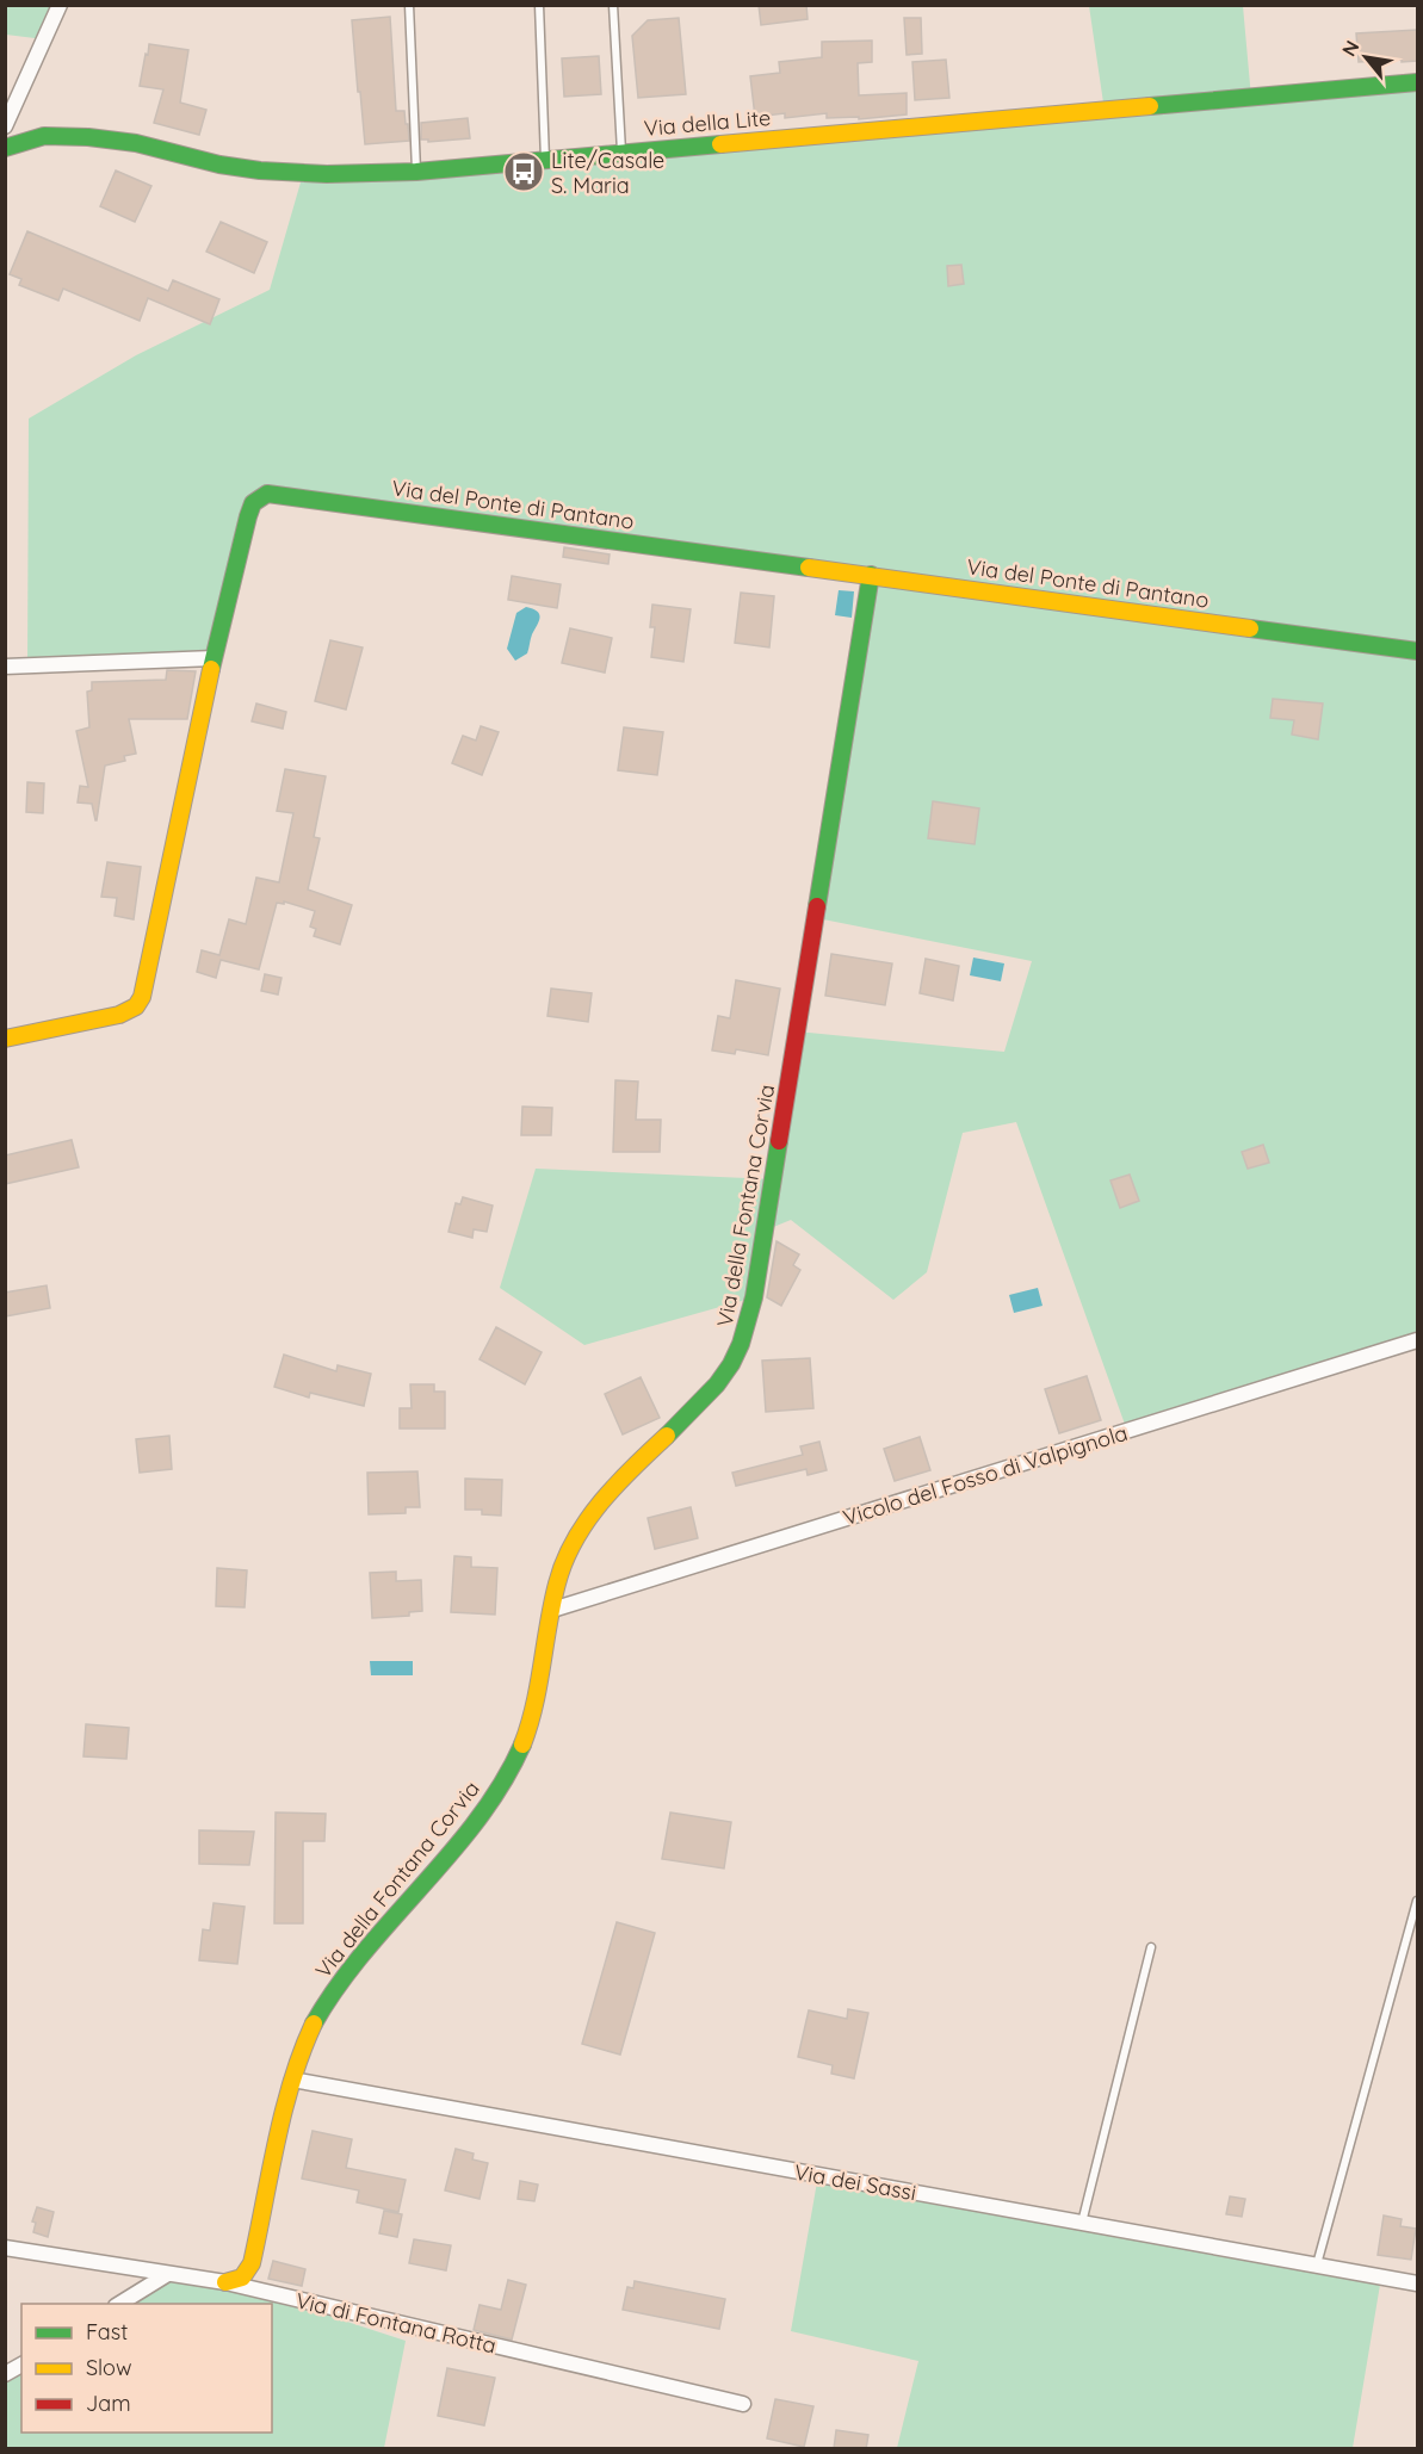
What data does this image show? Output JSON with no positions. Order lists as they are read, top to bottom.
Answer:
{
  "streets": {
    "street": [
      "Via della Lite",
      "Via del Ponte di Pantano",
      "Via della Fontana Corvia",
      "Vicolo del Fosso di Valpignola",
      "Via dei Sassi",
      "Via di Fontana Rotta"
    ]
  },
  "crossings": [
    ["Via del Ponte di Pantano", "Via della Fontana Corvia"],
    ["Via della Fontana Corvia", "Vicolo del Fosso di Valpignola"],
    ["Via della Fontana Corvia", "Via dei Sassi"],
    ["Via della Fontana Corvia", "Via di Fontana Rotta"]
  ],
  "places": {
    "bus stop": ["Lite/Casale S. Maria"]
  },
  "legend": ["Fast", "Slow", "Jam"],
  "north": "top left"
}
